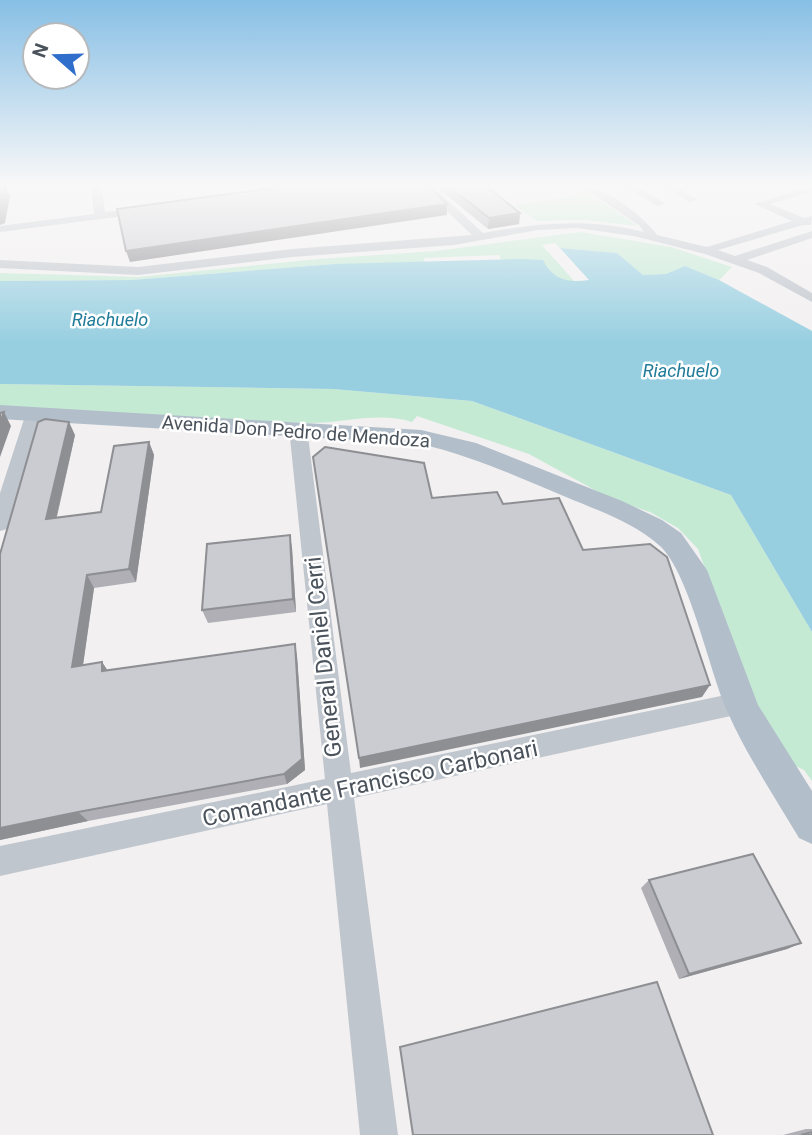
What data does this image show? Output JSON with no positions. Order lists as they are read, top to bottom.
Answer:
{
  "streets": {
    "main road": ["Avenida Don Pedro de Mendoza"],
    "street": ["General Daniel Cerri", "Comandante Francisco Carbonari"]
  },
  "crossings": [
    ["Avenida Don Pedro de Mendoza", "General Daniel Cerri"],
    ["Avenida Don Pedro de Mendoza", "Comandante Francisco Carbonari"],
    ["General Daniel Cerri", "Comandante Francisco Carbonari"]
  ],
  "water": ["Riachuelo"],
  "north": "left"
}
